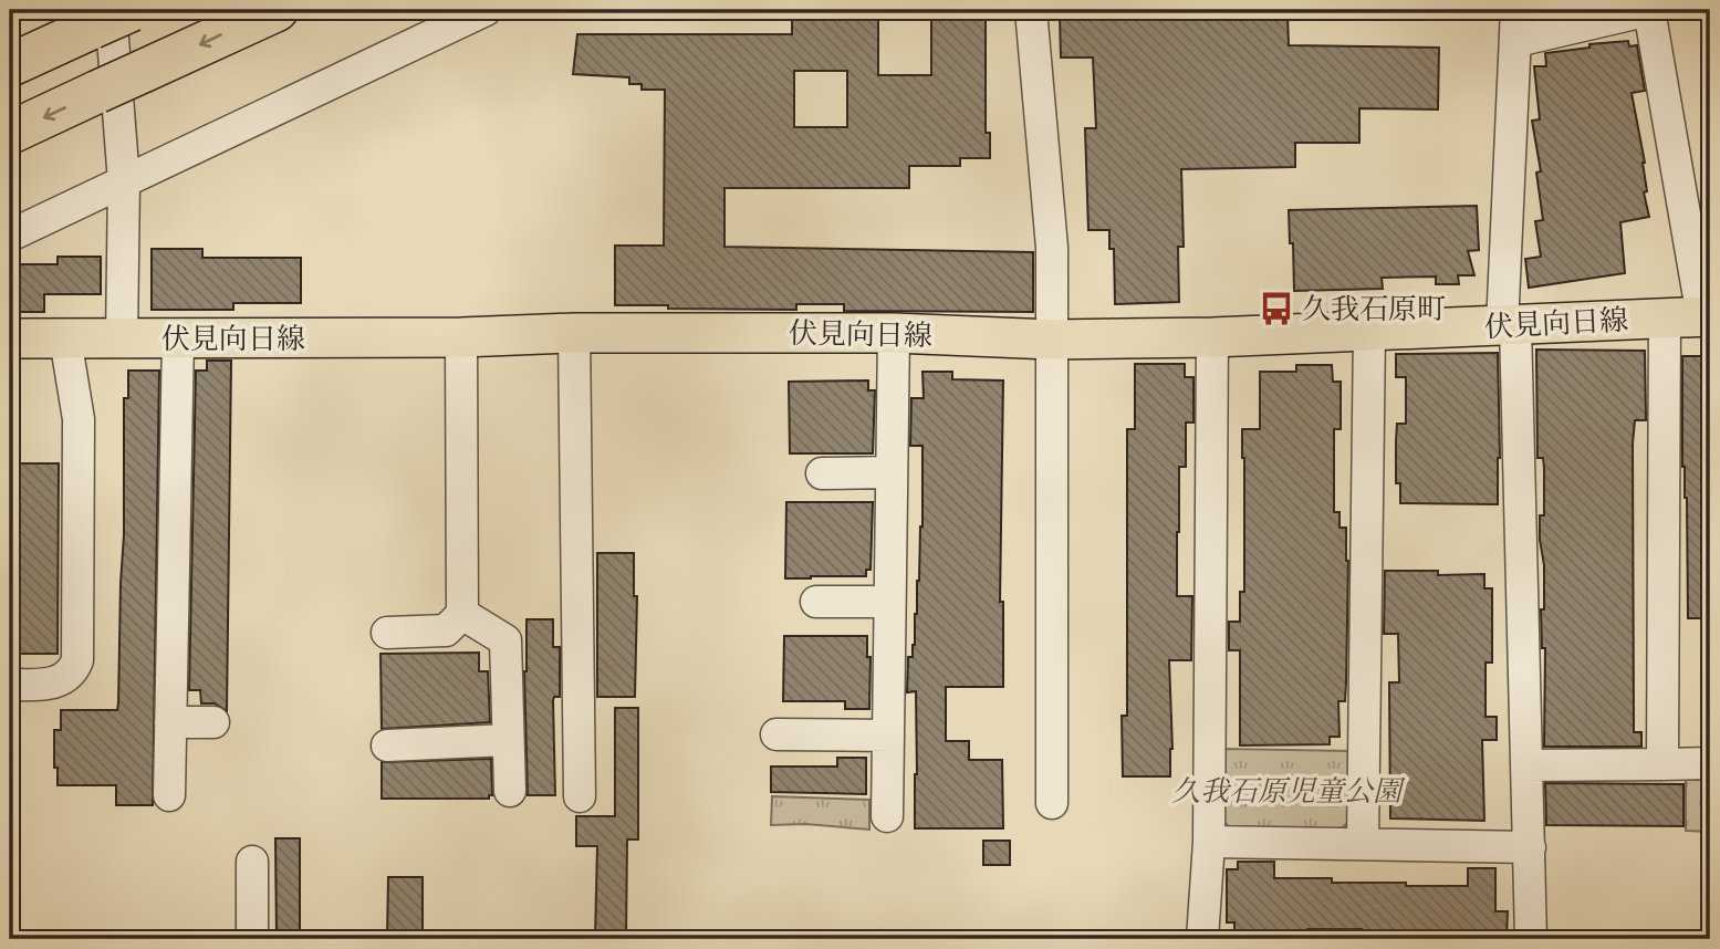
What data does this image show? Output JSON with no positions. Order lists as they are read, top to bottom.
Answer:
{
  "streets": {
    "main road": ["伏見向日線"]
  },
  "parks": ["久我石原児童公園"],
  "places": {
    "bus stop": ["久我石原町"]
  }
}
